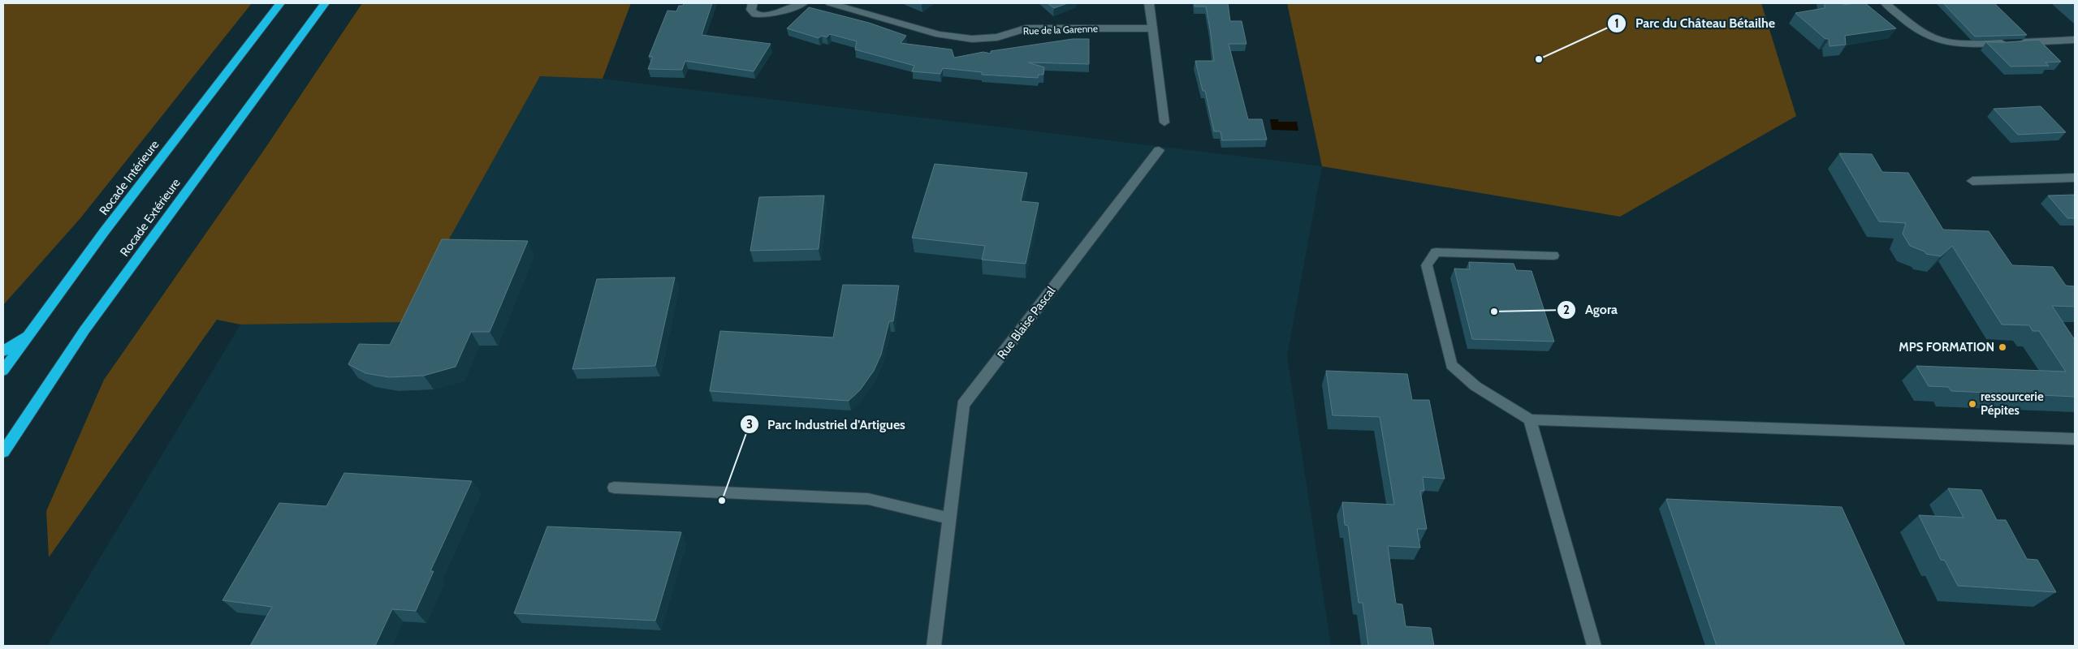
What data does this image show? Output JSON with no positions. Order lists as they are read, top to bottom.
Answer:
{
  "streets": {
    "highway": ["Rocade Intérieure", "Rocade Extérieure"],
    "street": ["Rue de la Garenne", "Rue Blaise Pascal"]
  },
  "places": [
    "Parc du Château Bétailhe",
    "Agora",
    "MPS FORMATION",
    "ressourcerie Pépites",
    "Parc Industriel d'Artigues"
  ]
}
